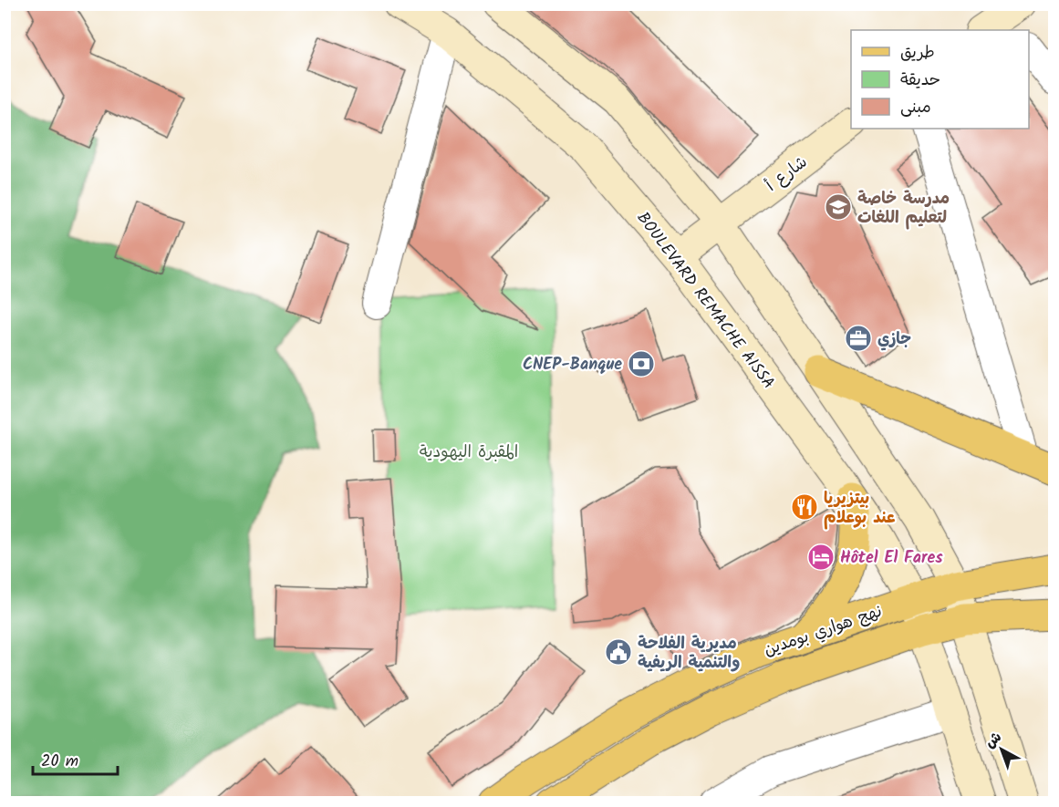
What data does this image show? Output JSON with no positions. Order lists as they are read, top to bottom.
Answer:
{
  "streets": {
    "main road": ["شارع أ", "BOULEVARD REMACHE AISSA", "نهج هواري بومدين"]
  },
  "crossings": [
    ["شارع أ", "BOULEVARD REMACHE AISSA"],
    ["BOULEVARD REMACHE AISSA", "نهج هواري بومدين"]
  ],
  "parks": ["المقبرة اليهودية"],
  "places": {
    "school or university": ["مدرسة خاصة لتعليم اللغات"],
    "office": ["جازي"],
    "bank": ["CNEP-Banque"],
    "restaurant": ["بيتزيريا عند بوعلام"],
    "hotel": ["Hôtel El Fares"],
    "public building": ["مديرية الفلاحة والتنمية الريفية"]
  },
  "legend": ["طريق", "حديقة", "مبنى"],
  "scale_bar": "20 m",
  "north": "top left"
}
